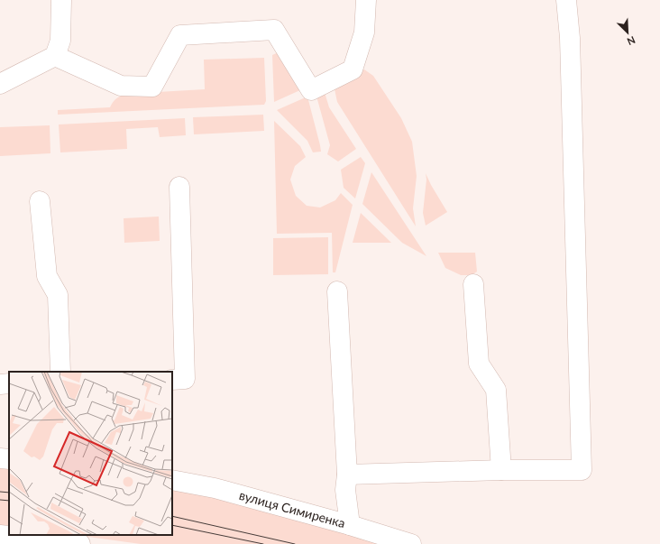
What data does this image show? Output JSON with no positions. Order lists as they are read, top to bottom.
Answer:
{
  "streets": {
    "street": ["вулиця Симиренка"]
  },
  "north": "bottom right"
}
